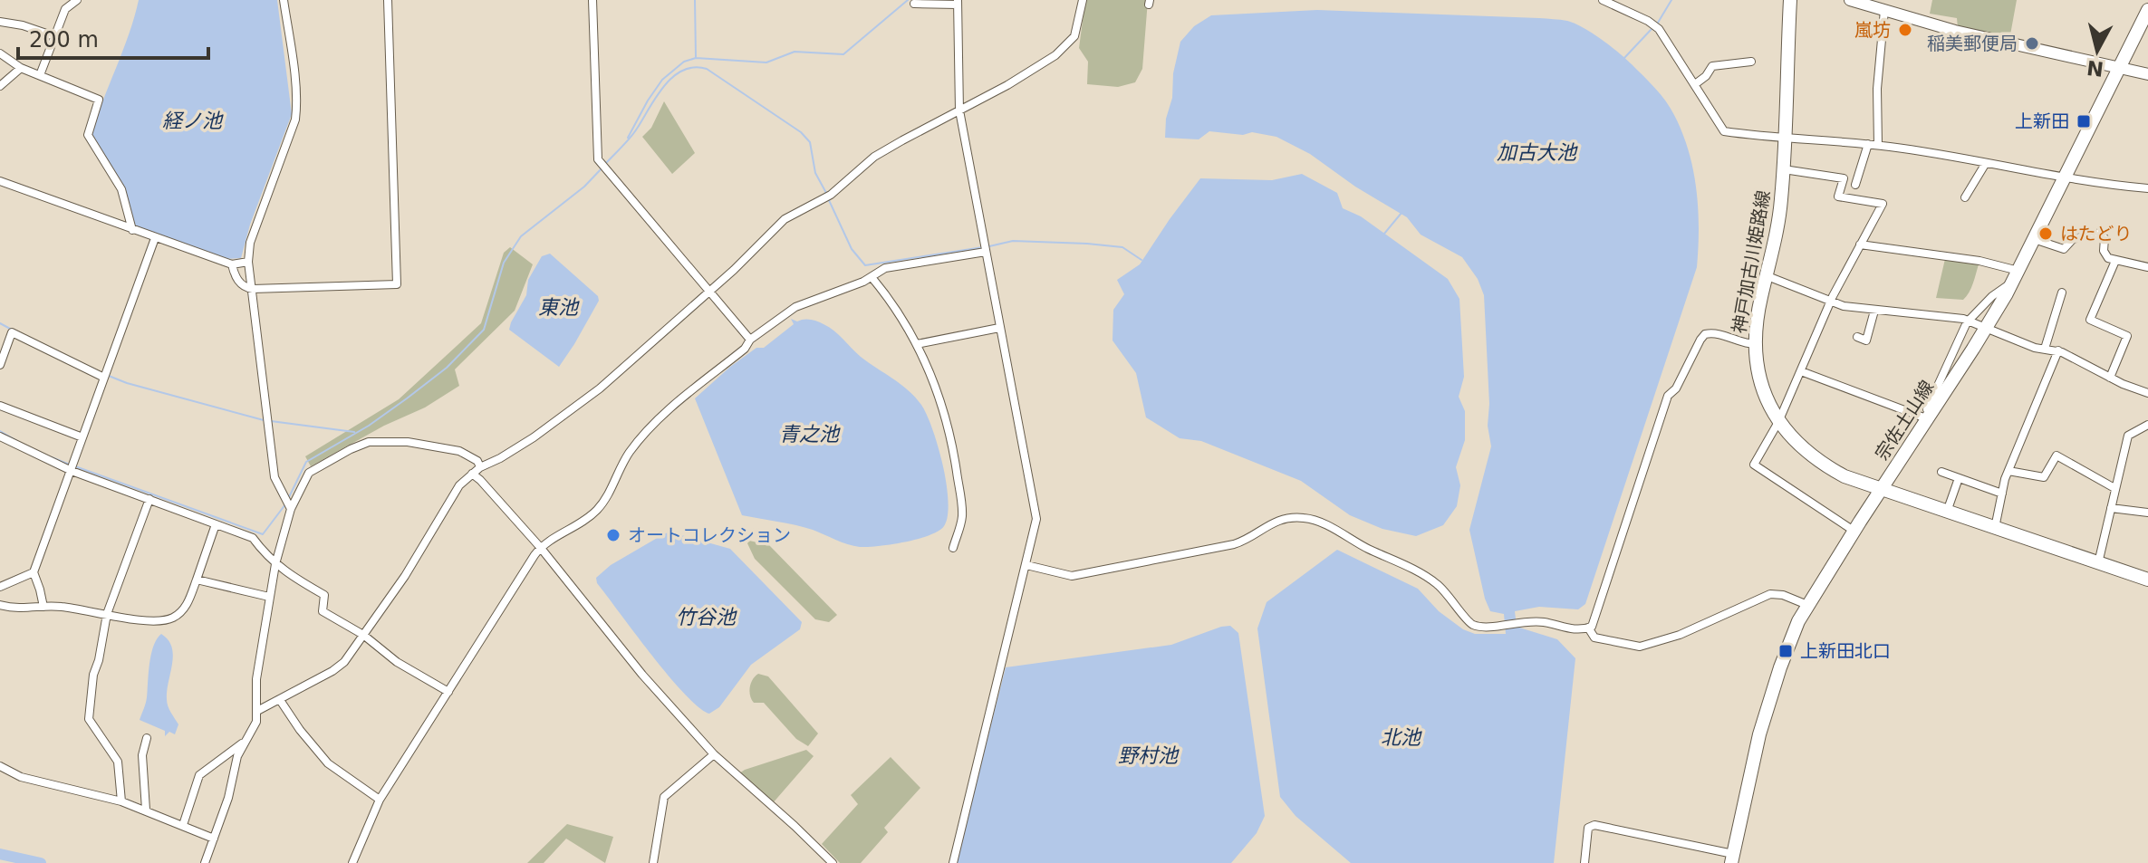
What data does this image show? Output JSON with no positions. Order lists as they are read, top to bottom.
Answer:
{
  "streets": {
    "main road": ["神戸加古川姫路線", "宗佐土山線"]
  },
  "crossings": [
    ["神戸加古川姫路線", "宗佐土山線"]
  ],
  "water": [
    "経ノ池",
    "加古大池",
    "東池",
    "青之池",
    "竹谷池",
    "北池",
    "野村池"
  ],
  "places": {
    "other": [
      "嵐坊",
      "稲美郵便局",
      "はたどり",
      "オートコレクション"
    ],
    "transit": ["上新田", "上新田北口"]
  },
  "scale_bar": "200 m",
  "north": "bottom"
}
